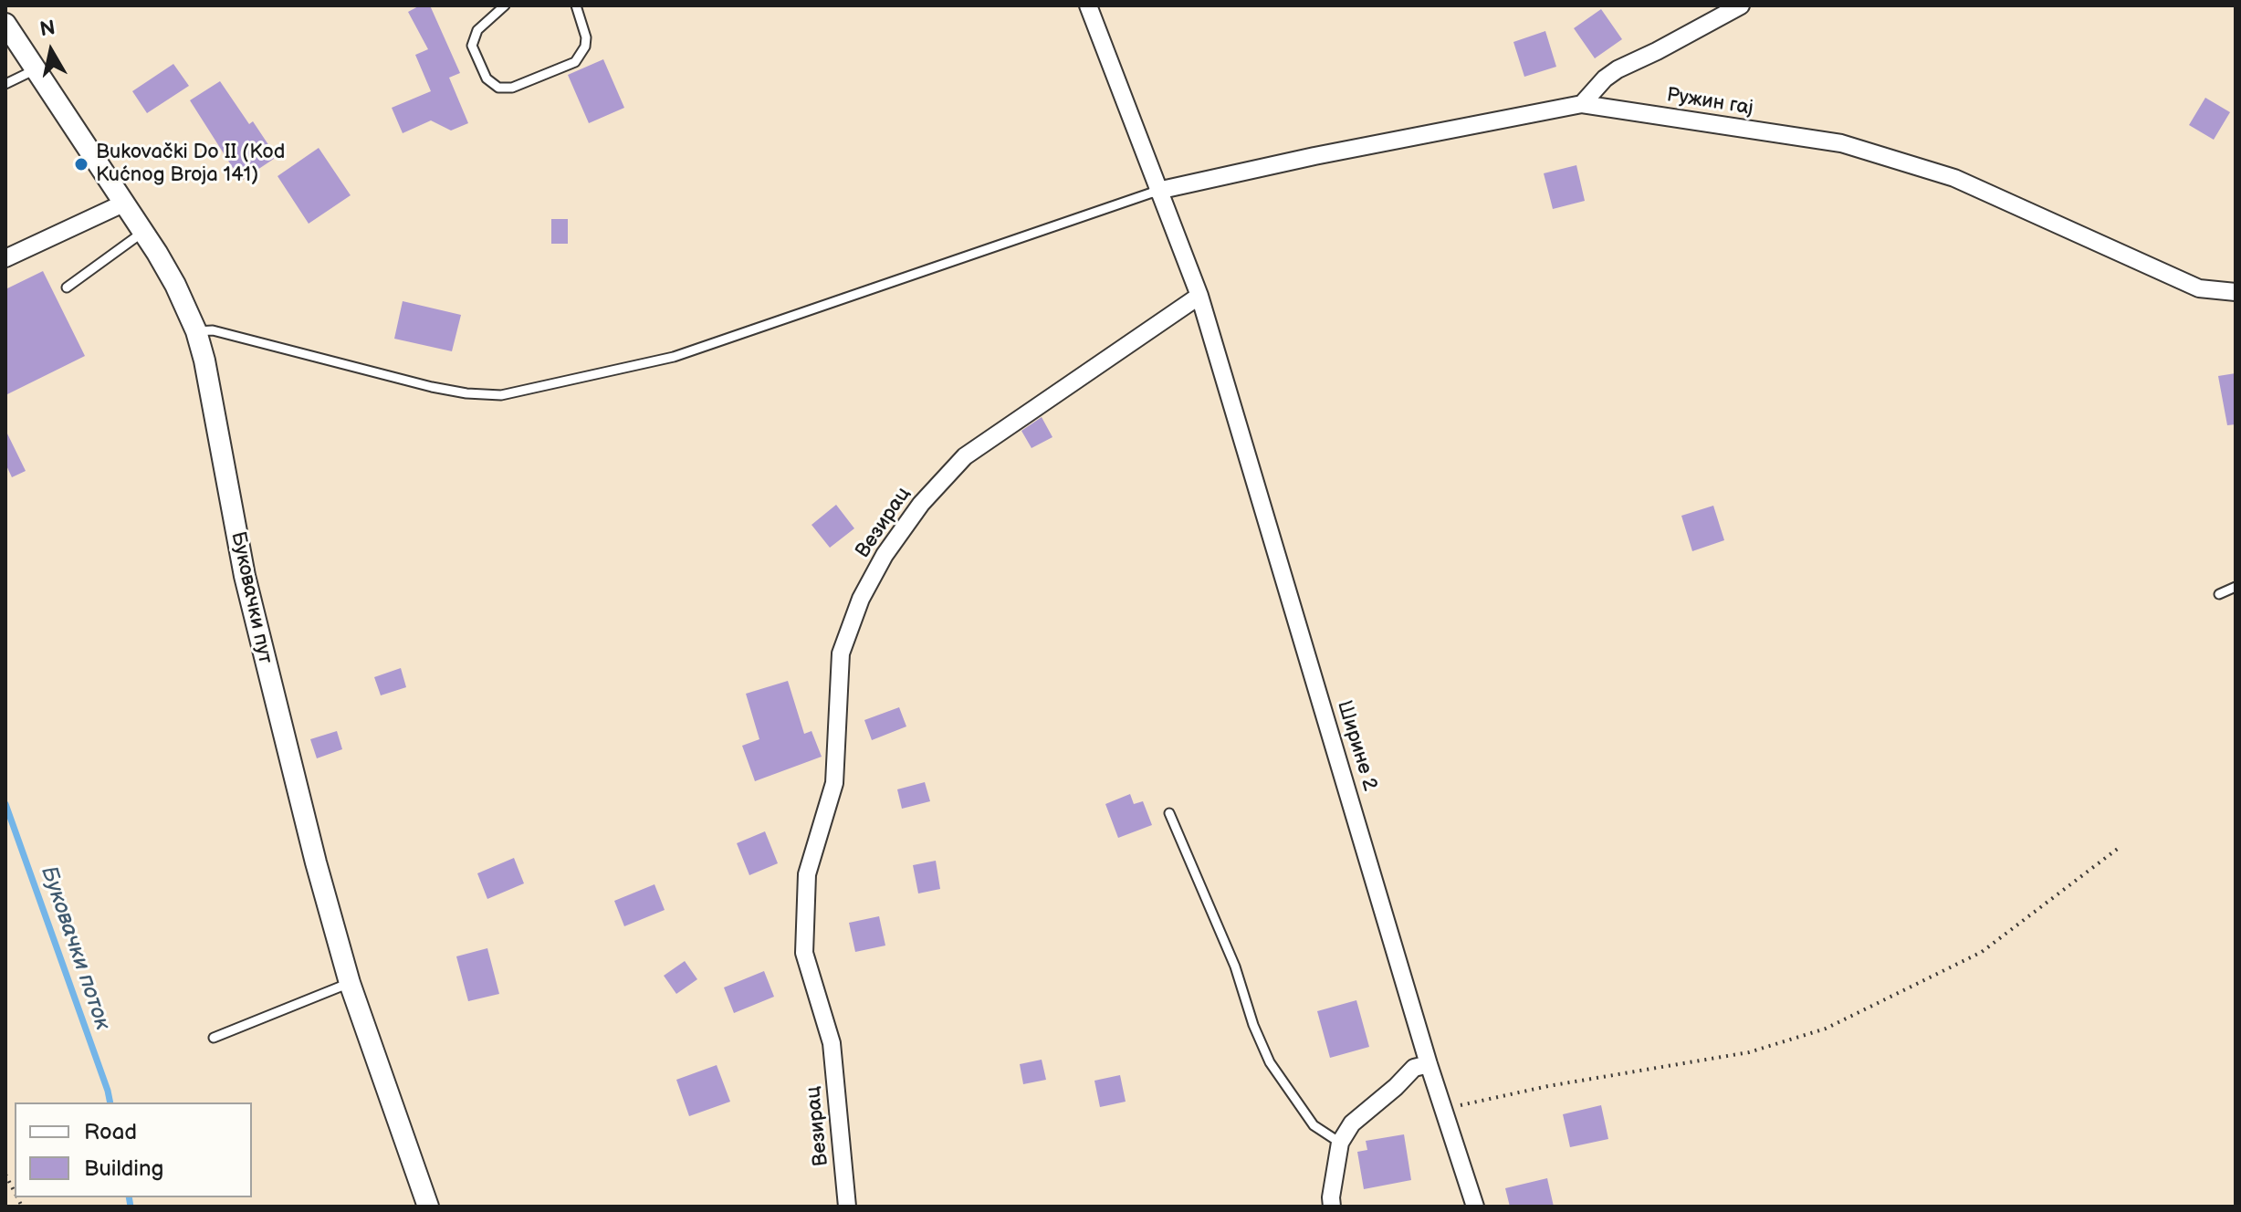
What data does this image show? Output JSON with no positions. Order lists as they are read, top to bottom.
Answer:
{
  "streets": {
    "street": [
      "Ружин гај",
      "Везирац",
      "Буковачки пут",
      "Ширине 2"
    ]
  },
  "crossings": [
    ["Везирац", "Ширине 2"]
  ],
  "water": ["Буковачки поток"],
  "places": ["Bukovački Do II (Kod Kućnog Broja 141)"],
  "legend": ["Road", "Building"],
  "north": "top"
}
